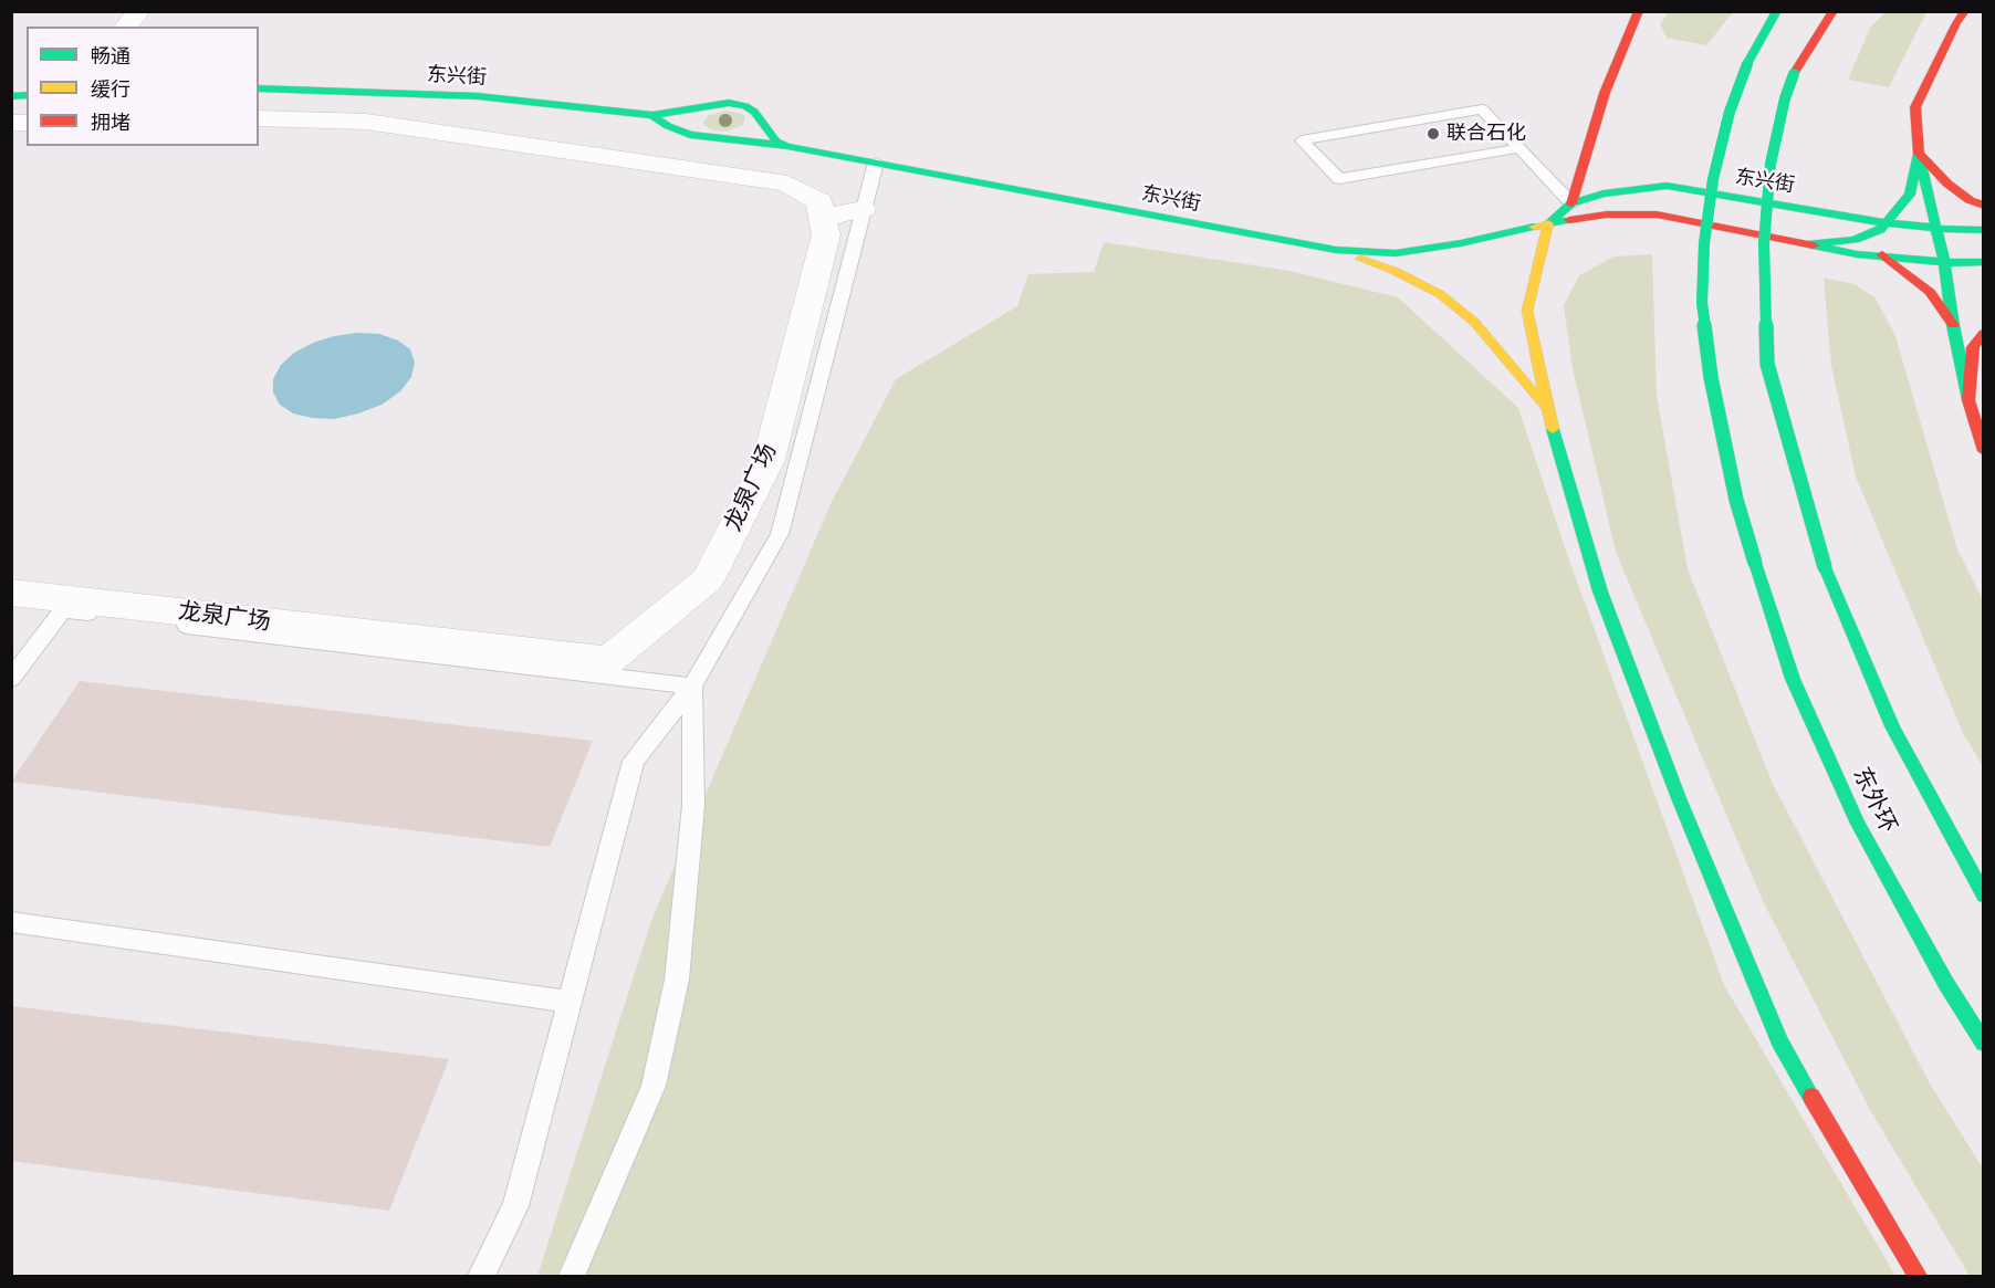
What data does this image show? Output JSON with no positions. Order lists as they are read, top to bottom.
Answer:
{
  "streets": {
    "main road": ["东兴街", "东外环"],
    "street": ["龙泉广场"]
  },
  "places": ["联合石化"],
  "legend": ["畅通", "缓行", "拥堵"]
}
